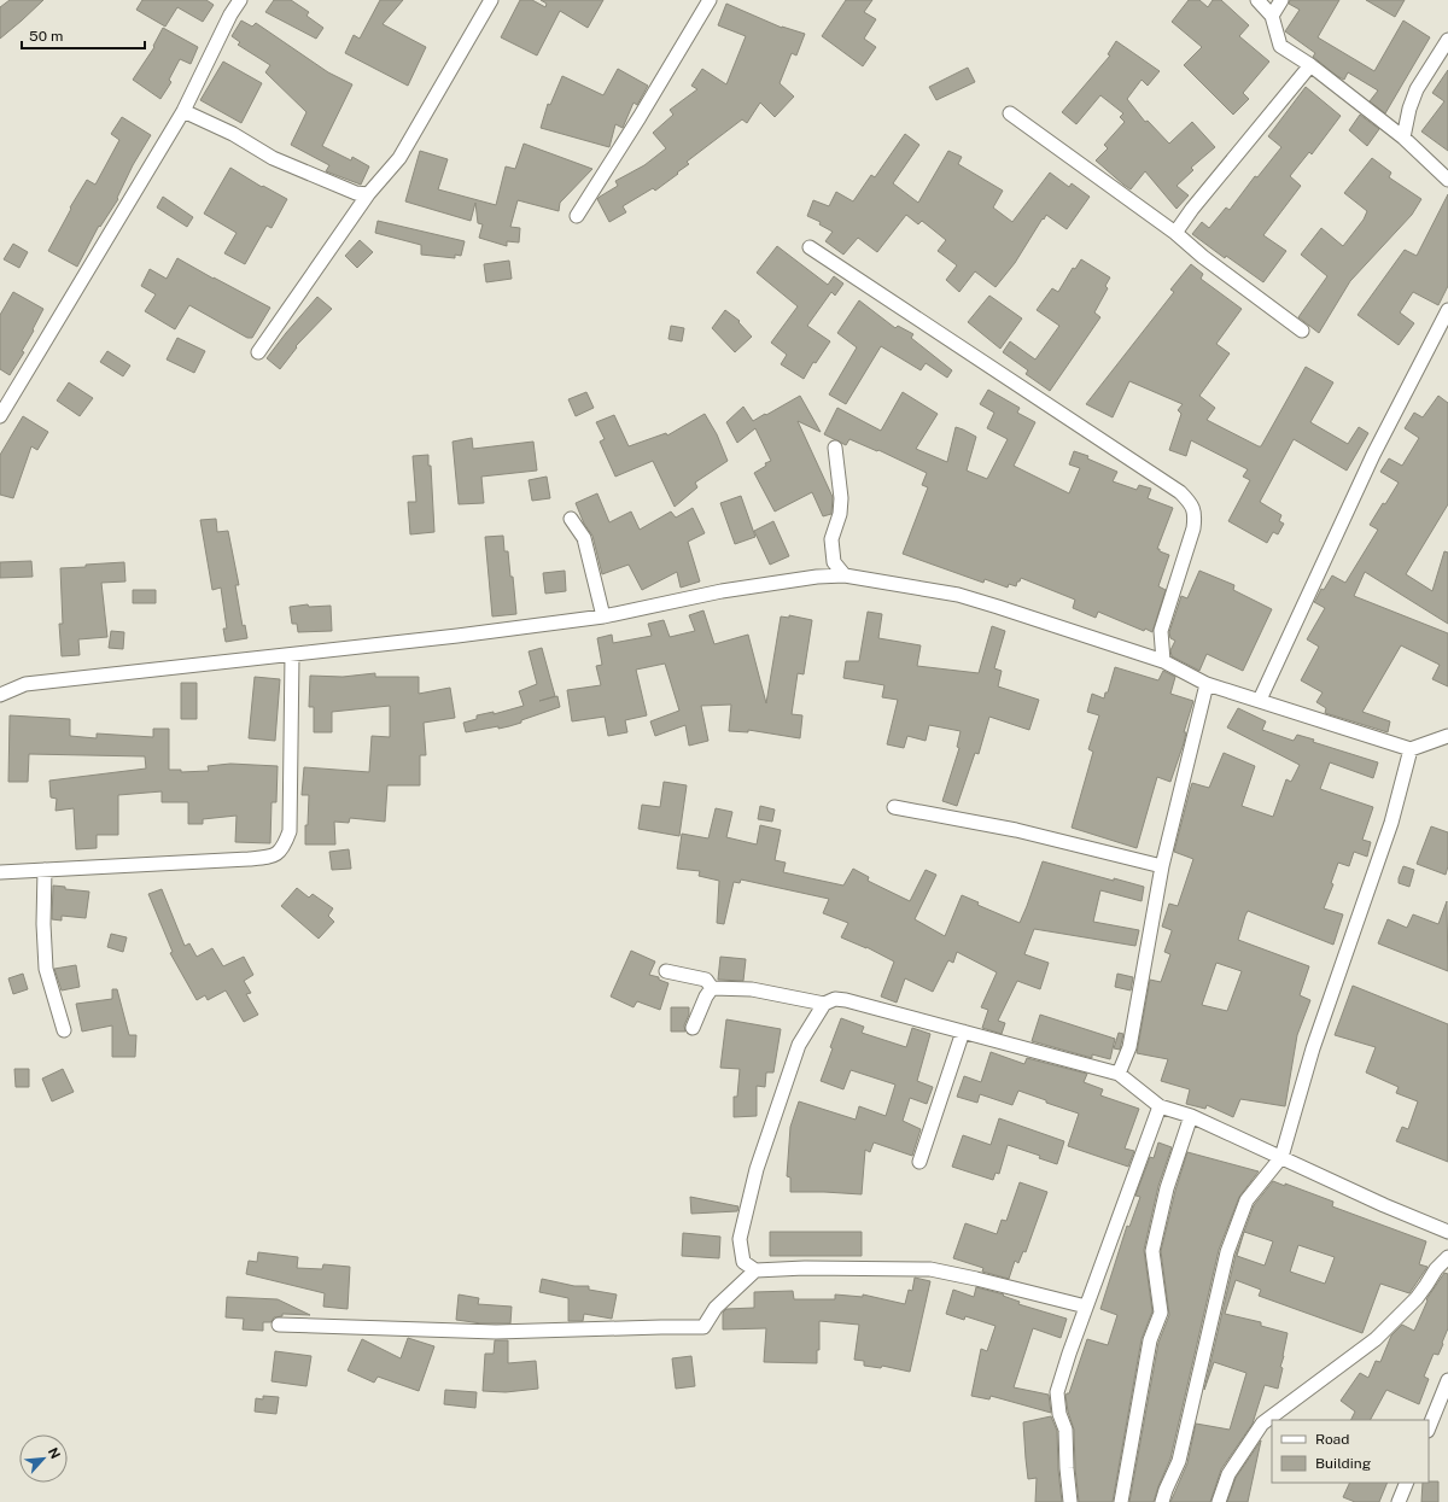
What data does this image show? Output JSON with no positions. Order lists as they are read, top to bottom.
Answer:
{
  "legend": ["Road", "Building"],
  "scale_bar": "50 m",
  "north": "top right"
}
